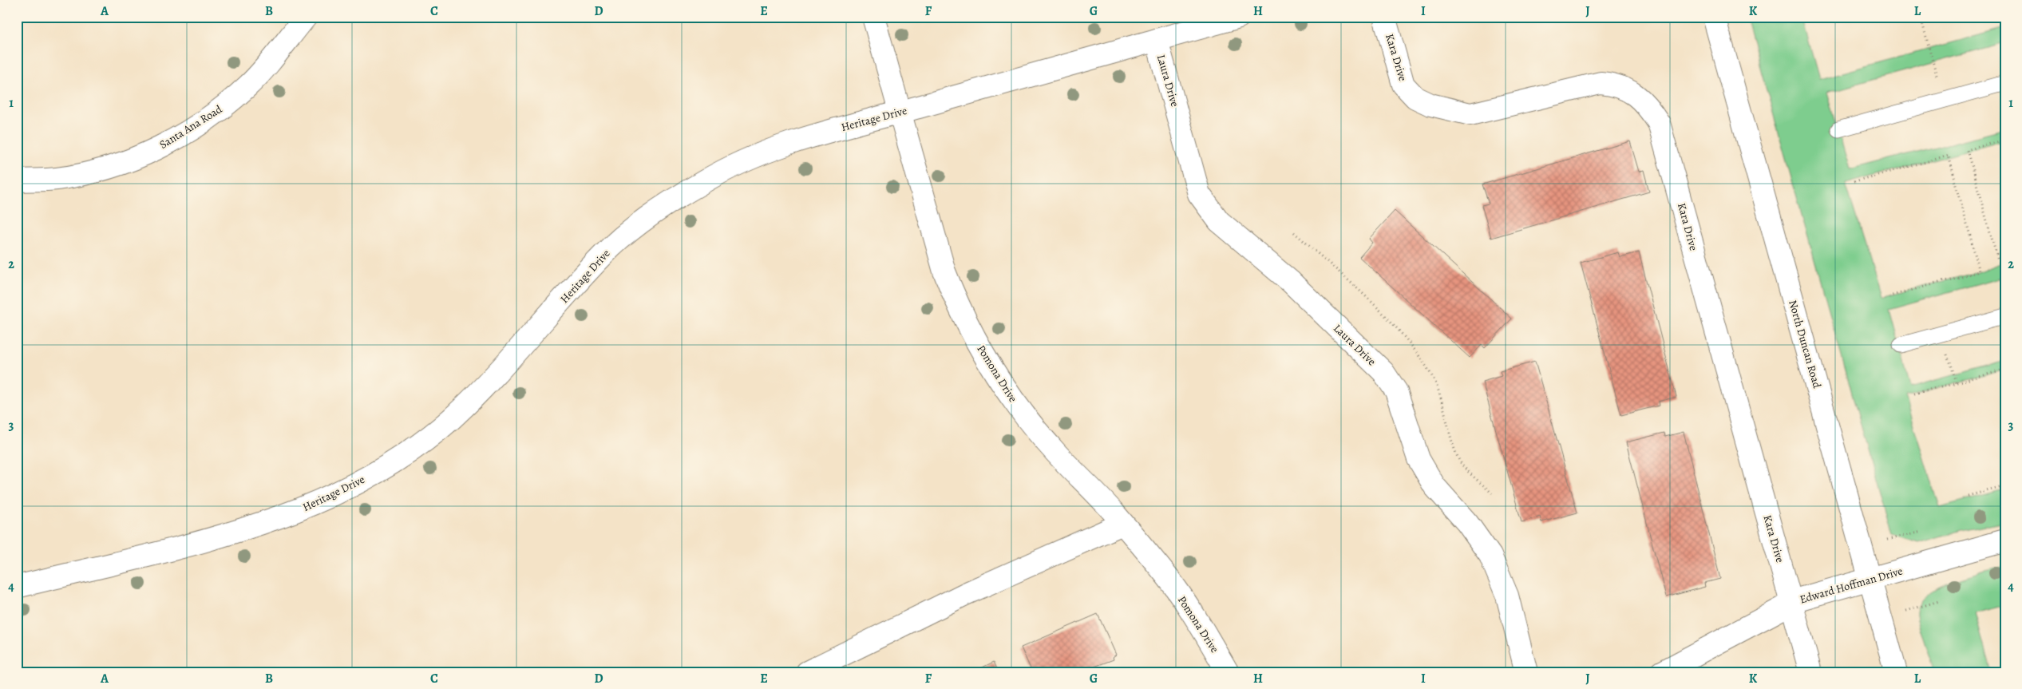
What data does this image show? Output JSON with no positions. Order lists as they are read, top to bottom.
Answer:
{
  "streets": {
    "street": [
      "Kara Drive",
      "Laura Drive",
      "Heritage Drive",
      "Santa Ana Road",
      "North Duncan Road",
      "Pomona Drive",
      "Edward Hoffman Drive"
    ]
  },
  "crossings": [
    ["Kara Drive", "Edward Hoffman Drive"],
    ["Laura Drive", "Heritage Drive"],
    ["Heritage Drive", "Pomona Drive"],
    ["North Duncan Road", "Edward Hoffman Drive"]
  ],
  "grid": {
    "columns": [
      "A",
      "B",
      "C",
      "D",
      "E",
      "F",
      "G",
      "H",
      "I",
      "J",
      "K",
      "L"
    ],
    "rows": [
      "1",
      "2",
      "3",
      "4"
    ]
  }
}
